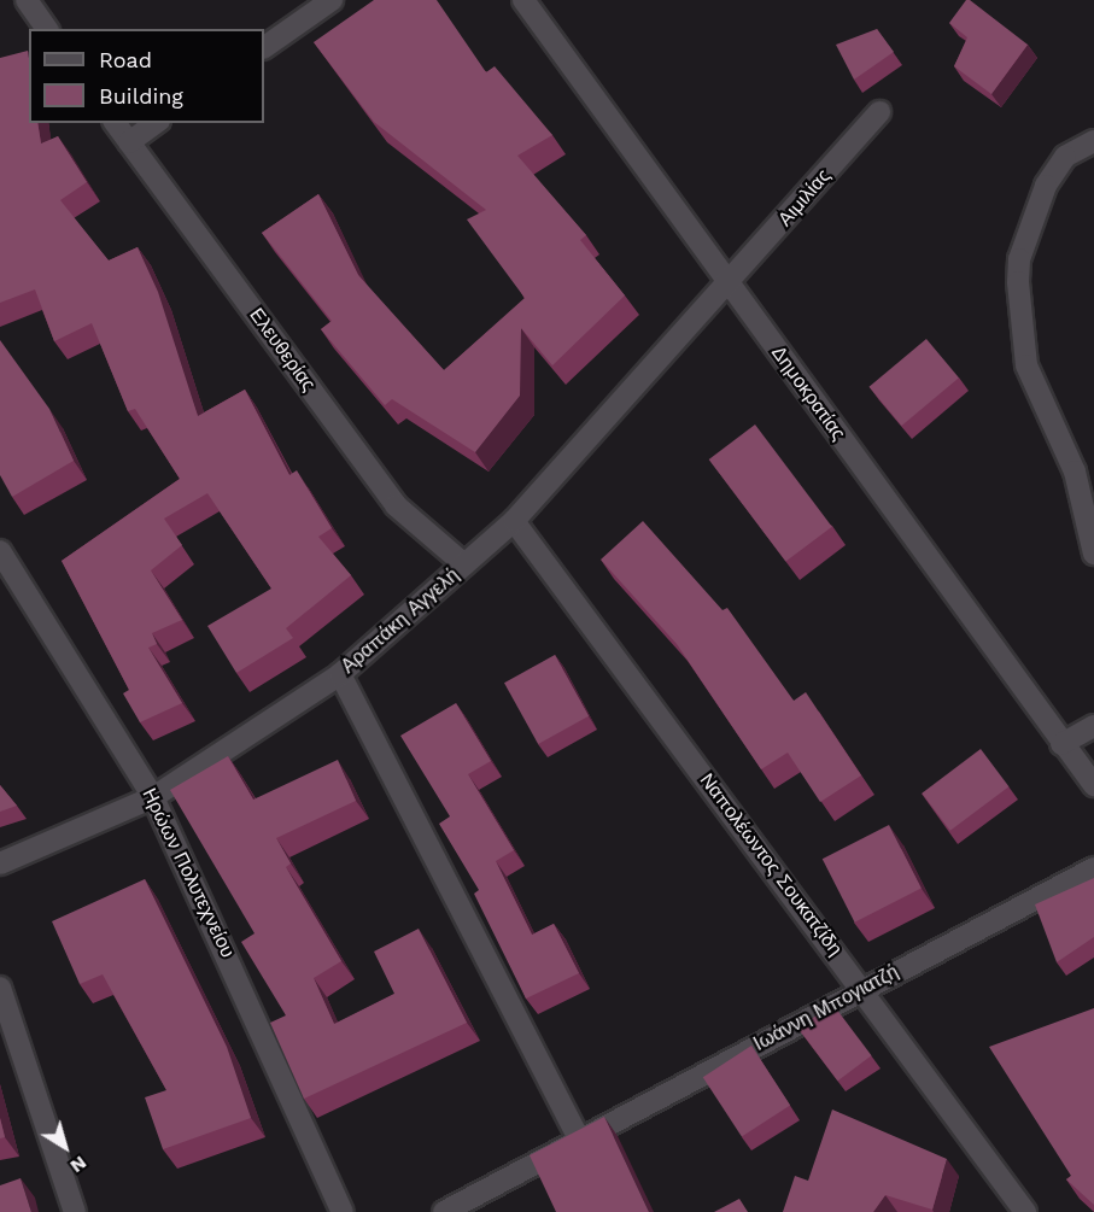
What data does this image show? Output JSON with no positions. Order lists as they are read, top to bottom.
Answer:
{
  "streets": {
    "street": [
      "Αιμιλίας",
      "Ελευθερίας",
      "Δημοκρατίας",
      "Αραπάκη Αγγελή",
      "Ναπολέωντος Σουκατζίδη",
      "Ηρώων Πολυτεχνείου",
      "Ιωάννη Μπογιατζή"
    ]
  },
  "crossings": [
    ["Αιμιλίας", "Δημοκρατίας"],
    ["Αιμιλίας", "Αραπάκη Αγγελή"],
    ["Ελευθερίας", "Αραπάκη Αγγελή"],
    ["Δημοκρατίας", "Αραπάκη Αγγελή"],
    ["Αραπάκη Αγγελή", "Ναπολέωντος Σουκατζίδη"],
    ["Αραπάκη Αγγελή", "Ηρώων Πολυτεχνείου"],
    ["Ναπολέωντος Σουκατζίδη", "Ιωάννη Μπογιατζή"]
  ],
  "legend": ["Road", "Building"],
  "north": "bottom right"
}
